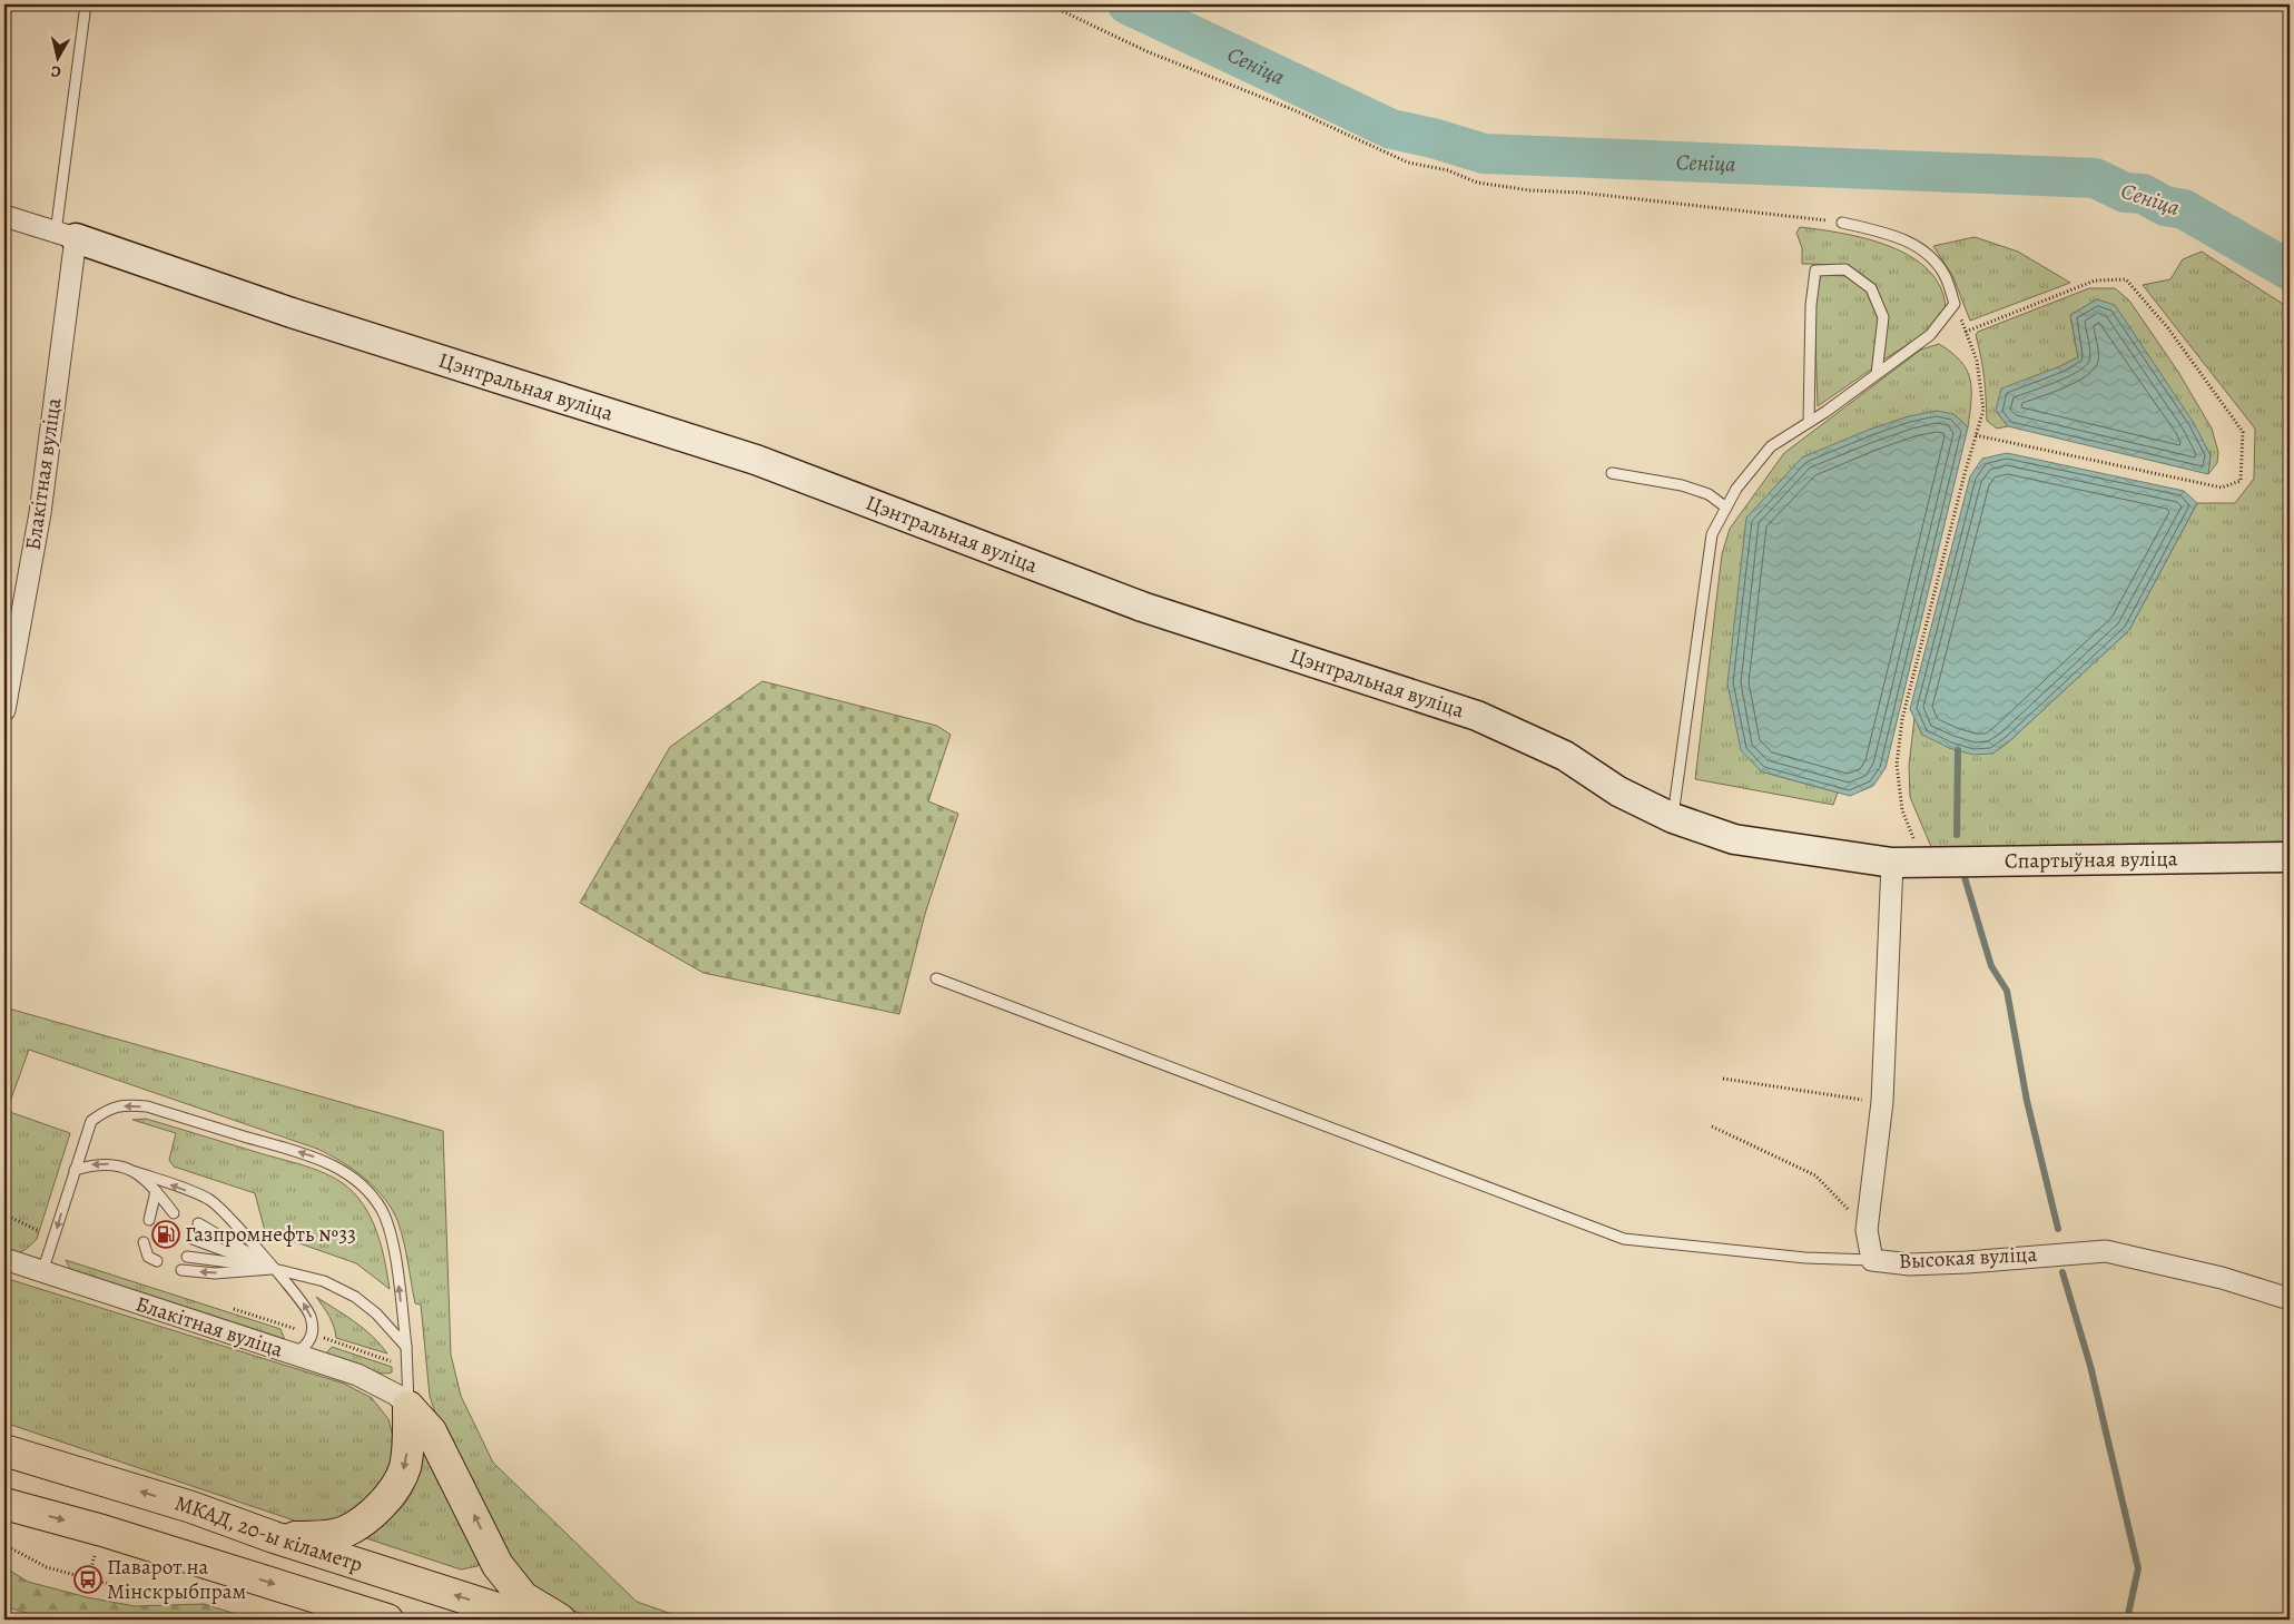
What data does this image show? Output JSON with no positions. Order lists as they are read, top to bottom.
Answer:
{
  "streets": {
    "highway": ["МКАД, 20-ы кіламетр"],
    "street": [
      "Цэнтральная вуліца",
      "Блакітная вуліца",
      "Спартыўная вуліца",
      "Высокая вуліца"
    ]
  },
  "crossings": [
    ["Цэнтральная вуліца", "Блакітная вуліца"],
    ["Цэнтральная вуліца", "Спартыўная вуліца"],
    ["Цэнтральная вуліца", "Высокая вуліца"],
    ["Спартыўная вуліца", "Высокая вуліца"]
  ],
  "water": ["Сеніца"],
  "places": {
    "fuel station": ["Газпромнефть №33"],
    "bus stop": ["Паварот на Мінскрыбпрам"]
  },
  "north": "bottom"
}
